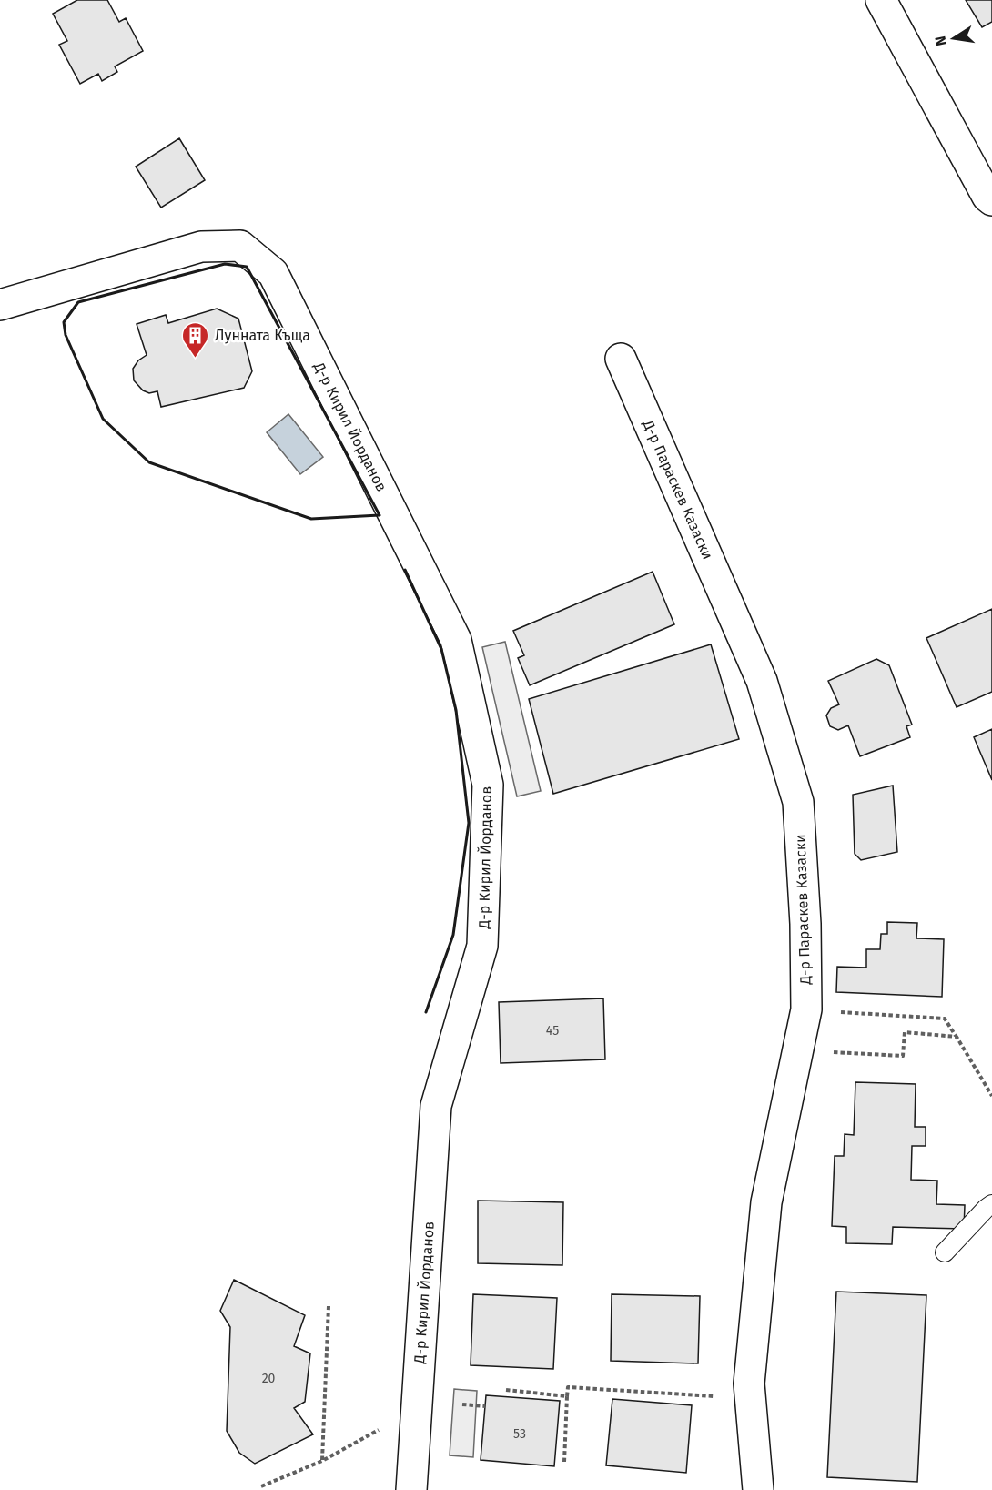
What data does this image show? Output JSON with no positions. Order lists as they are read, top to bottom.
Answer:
{
  "streets": {
    "street": ["Д-р Кирил Йорданов", "Д-р Параскев Казаски"]
  },
  "places": {
    "building": ["Лунната Къща"]
  },
  "house_numbers": ["45", "20", "53"],
  "north": "left"
}
